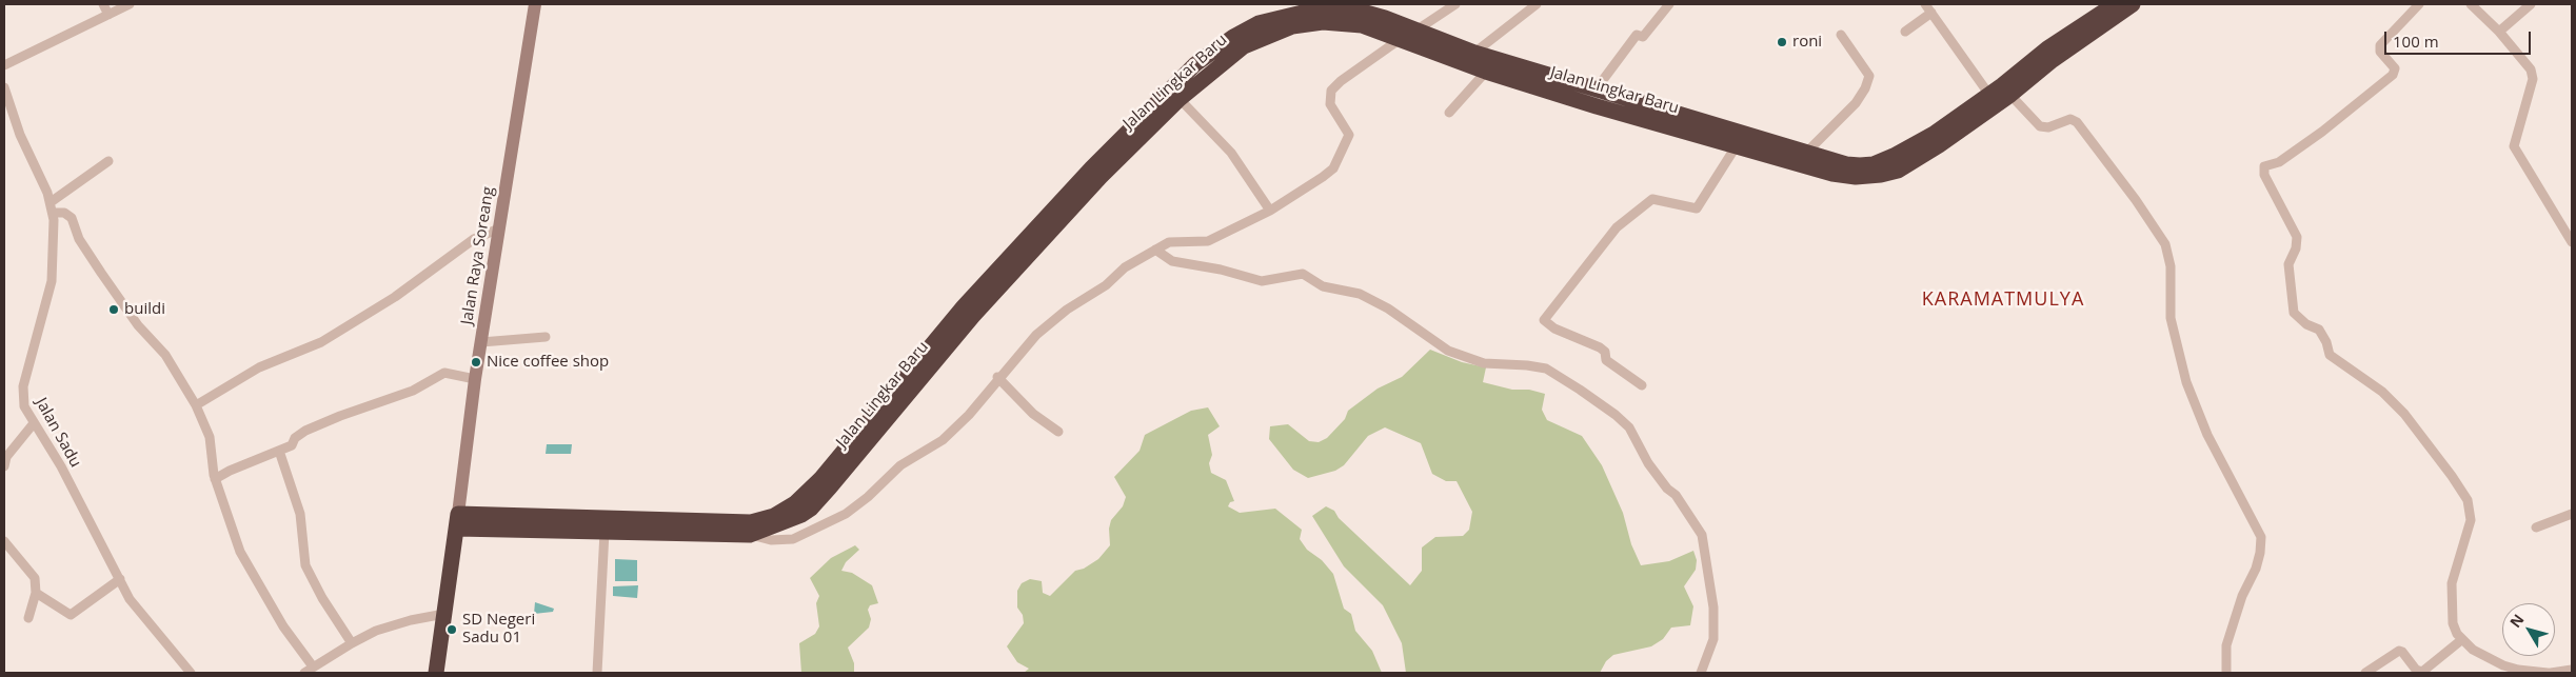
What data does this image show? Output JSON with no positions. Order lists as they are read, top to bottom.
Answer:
{
  "streets": {
    "highway": ["Jalan Lingkar Baru"],
    "main road": ["Jalan Raya Soreang"],
    "street": ["Jalan Sadu"]
  },
  "crossings": [
    ["Jalan Lingkar Baru", "Jalan Raya Soreang"]
  ],
  "districts": ["KARAMATMULYA"],
  "places": [
    "roni",
    "buildi",
    "Nice coffee shop",
    "SD Negeri Sadu 01"
  ],
  "scale_bar": "100 m",
  "north": "top left"
}
